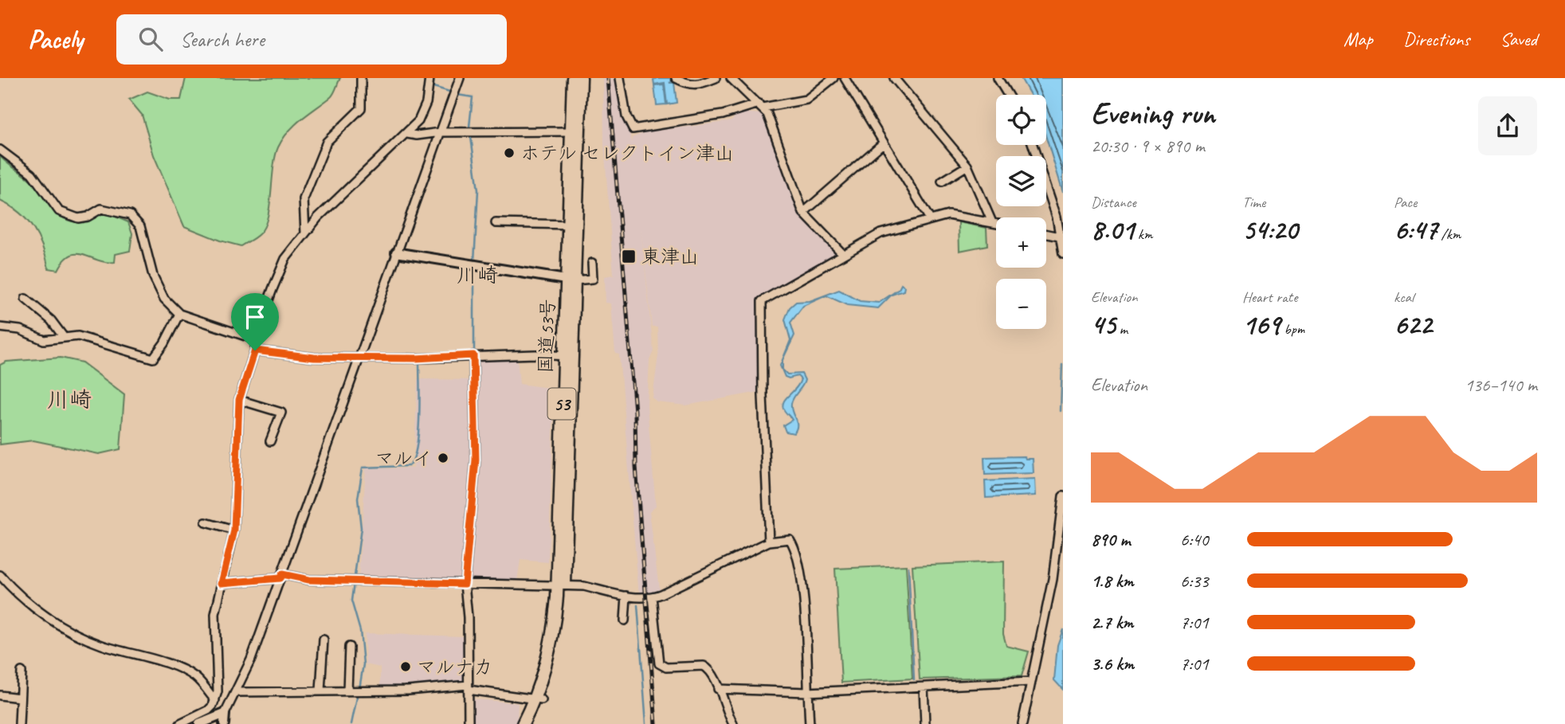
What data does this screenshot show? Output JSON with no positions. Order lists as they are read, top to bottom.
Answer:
{
  "streets": {
    "highway": ["国道53号", "53"]
  },
  "districts": ["川崎", "川崎"],
  "places": {
    "other": ["ホテル セレクトイン津山", "マルイ", "マルナカ"],
    "transit": ["東津山"]
  },
  "page": {
    "header": "Pacely",
    "search": "Search here",
    "nav": ["Map", "Directions", "Saved"],
    "heading": ["Evening run", "20:30 · 9 × 890 m"],
    "map_buttons": ["+", "−"],
    "stats": [
      ["Distance", "8.01 km"],
      ["Time", "54:20"],
      ["Pace", "6:47 /km"],
      ["Elevation", "45 m"],
      ["Heart rate", "169 bpm"],
      ["kcal", "622"]
    ],
    "chart": ["Elevation", "136–140 m"],
    "list": [
      {
        "name": "890 m",
        "note": "6:40"
      },
      {
        "name": "1.8 km",
        "note": "6:33"
      },
      {
        "name": "2.7 km",
        "note": "7:01"
      },
      {
        "name": "3.6 km",
        "note": "7:01"
      }
    ]
  }
}
